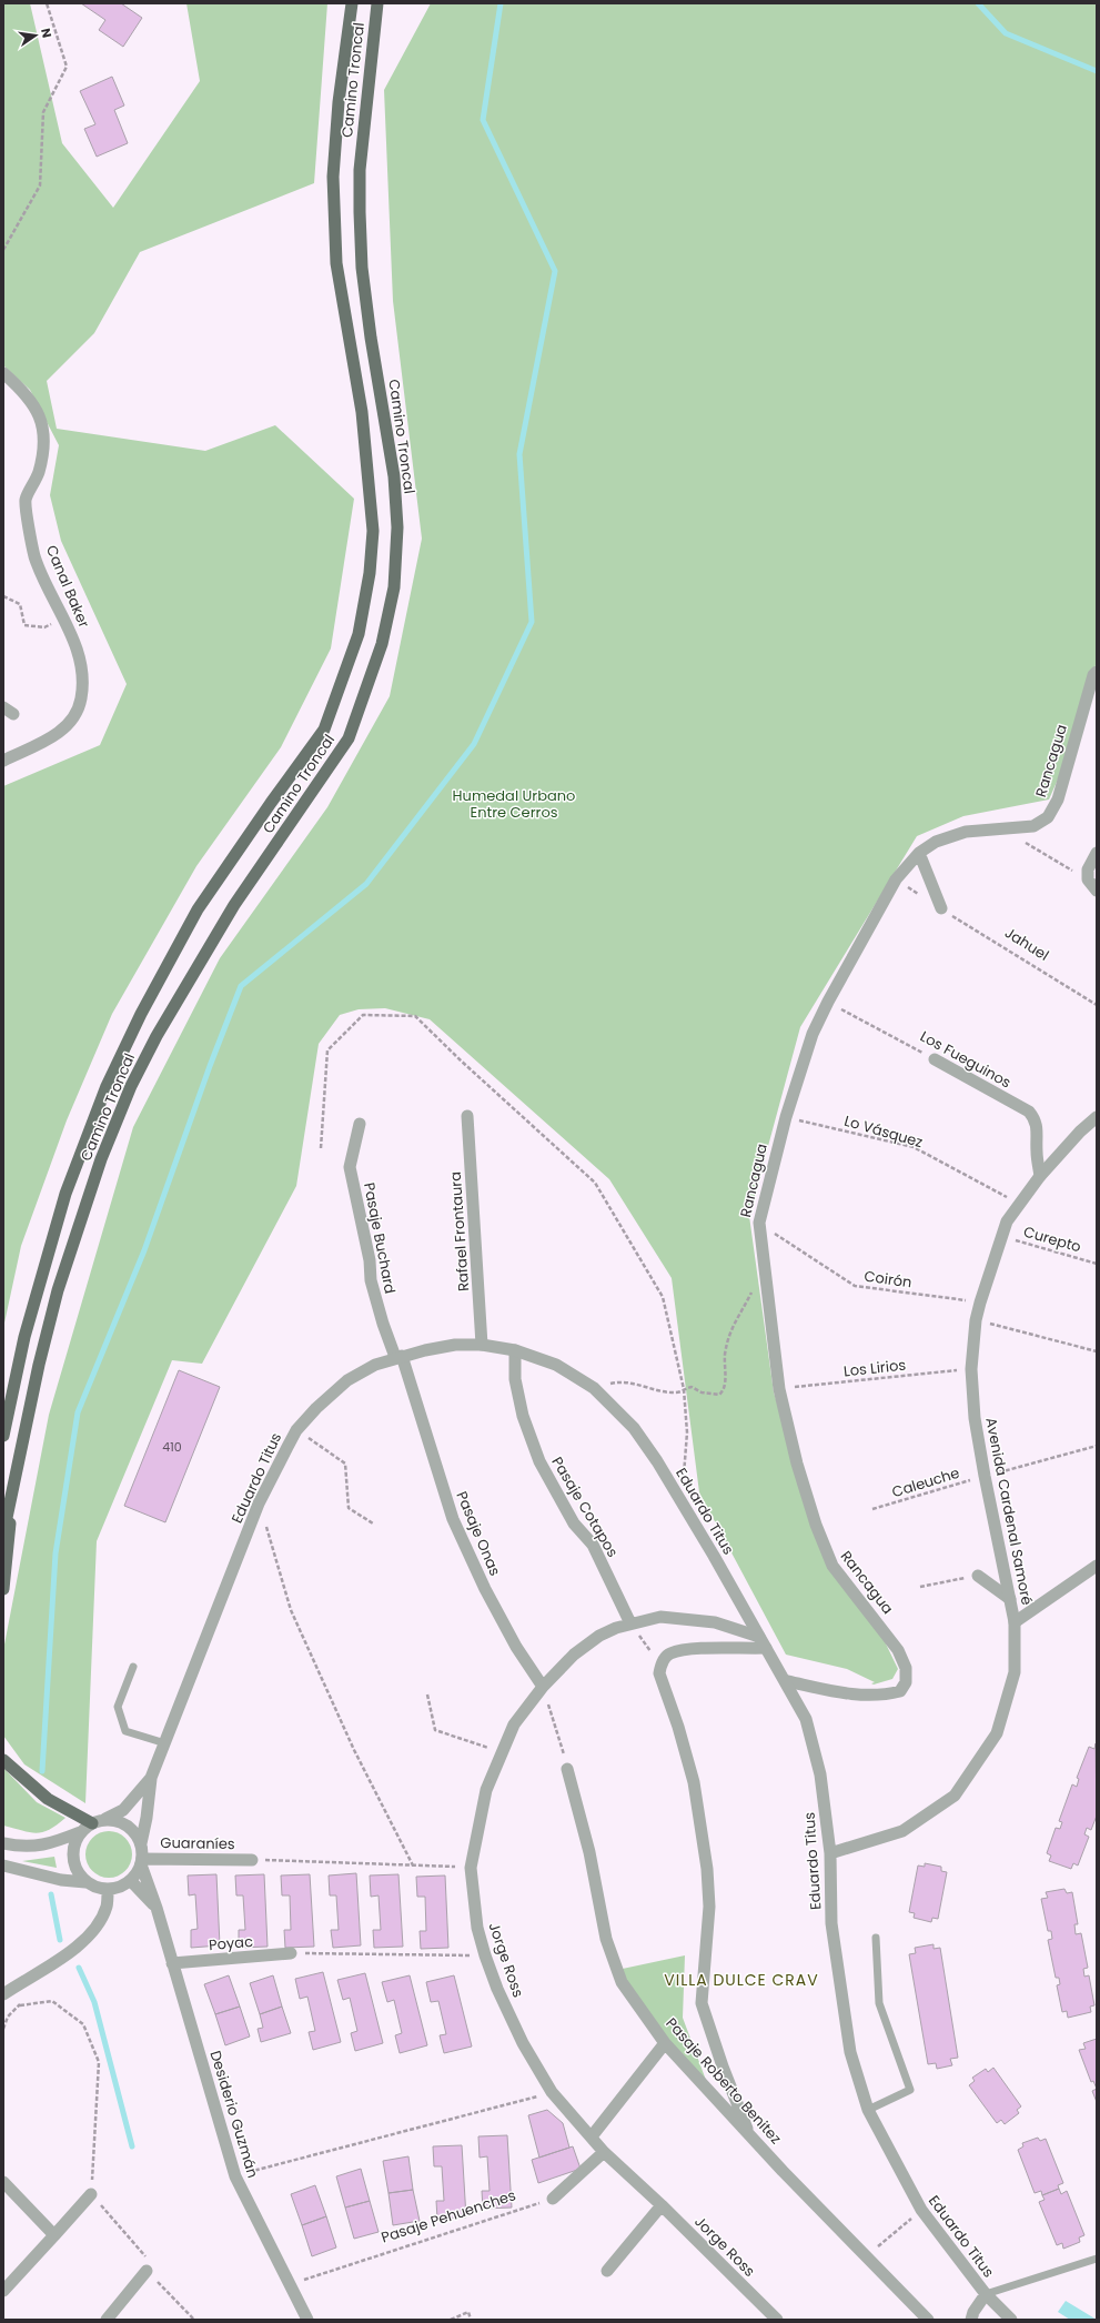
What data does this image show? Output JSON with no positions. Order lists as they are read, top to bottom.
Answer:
{
  "streets": {
    "main road": ["Camino Troncal"],
    "street": [
      "Canal Baker",
      "Rancagua",
      "Los Fueguinos",
      "Rafael Frontaura",
      "Pasaje Buchard",
      "Eduardo Titus",
      "Pasaje Cotapos",
      "Avenida Cardenal Samoré",
      "Pasaje Onas",
      "Guaraníes",
      "Poyac",
      "Jorge Ross",
      "Pasaje Roberto Benitez",
      "Desiderio Guzmán"
    ],
    "path": [
      "Jahuel",
      "Lo Vásquez",
      "Curepto",
      "Coirón",
      "Los Lirios",
      "Caleuche",
      "Pasaje Pehuenches"
    ]
  },
  "crossings": [
    ["Rancagua", "Jahuel"],
    ["Rancagua", "Los Fueguinos"],
    ["Rancagua", "Lo Vásquez"],
    ["Rancagua", "Coirón"],
    ["Rancagua", "Los Lirios"],
    ["Rancagua", "Eduardo Titus"],
    ["Los Fueguinos", "Avenida Cardenal Samoré"],
    ["Lo Vásquez", "Avenida Cardenal Samoré"],
    ["Rafael Frontaura", "Eduardo Titus"],
    ["Pasaje Buchard", "Eduardo Titus"],
    ["Pasaje Buchard", "Pasaje Onas"],
    ["Curepto", "Avenida Cardenal Samoré"],
    ["Coirón", "Avenida Cardenal Samoré"],
    ["Los Lirios", "Avenida Cardenal Samoré"],
    ["Eduardo Titus", "Pasaje Cotapos"],
    ["Eduardo Titus", "Avenida Cardenal Samoré"],
    ["Eduardo Titus", "Pasaje Onas"],
    ["Eduardo Titus", "Guaraníes"],
    ["Eduardo Titus", "Jorge Ross"],
    ["Eduardo Titus", "Desiderio Guzmán"],
    ["Caleuche", "Avenida Cardenal Samoré"],
    ["Pasaje Cotapos", "Jorge Ross"],
    ["Pasaje Onas", "Jorge Ross"],
    ["Guaraníes", "Desiderio Guzmán"],
    ["Poyac", "Desiderio Guzmán"],
    ["Desiderio Guzmán", "Pasaje Pehuenches"]
  ],
  "districts": ["VILLA DULCE CRAV"],
  "parks": ["Humedal Urbano Entre Cerros"],
  "house_numbers": ["410"],
  "north": "right"
}
